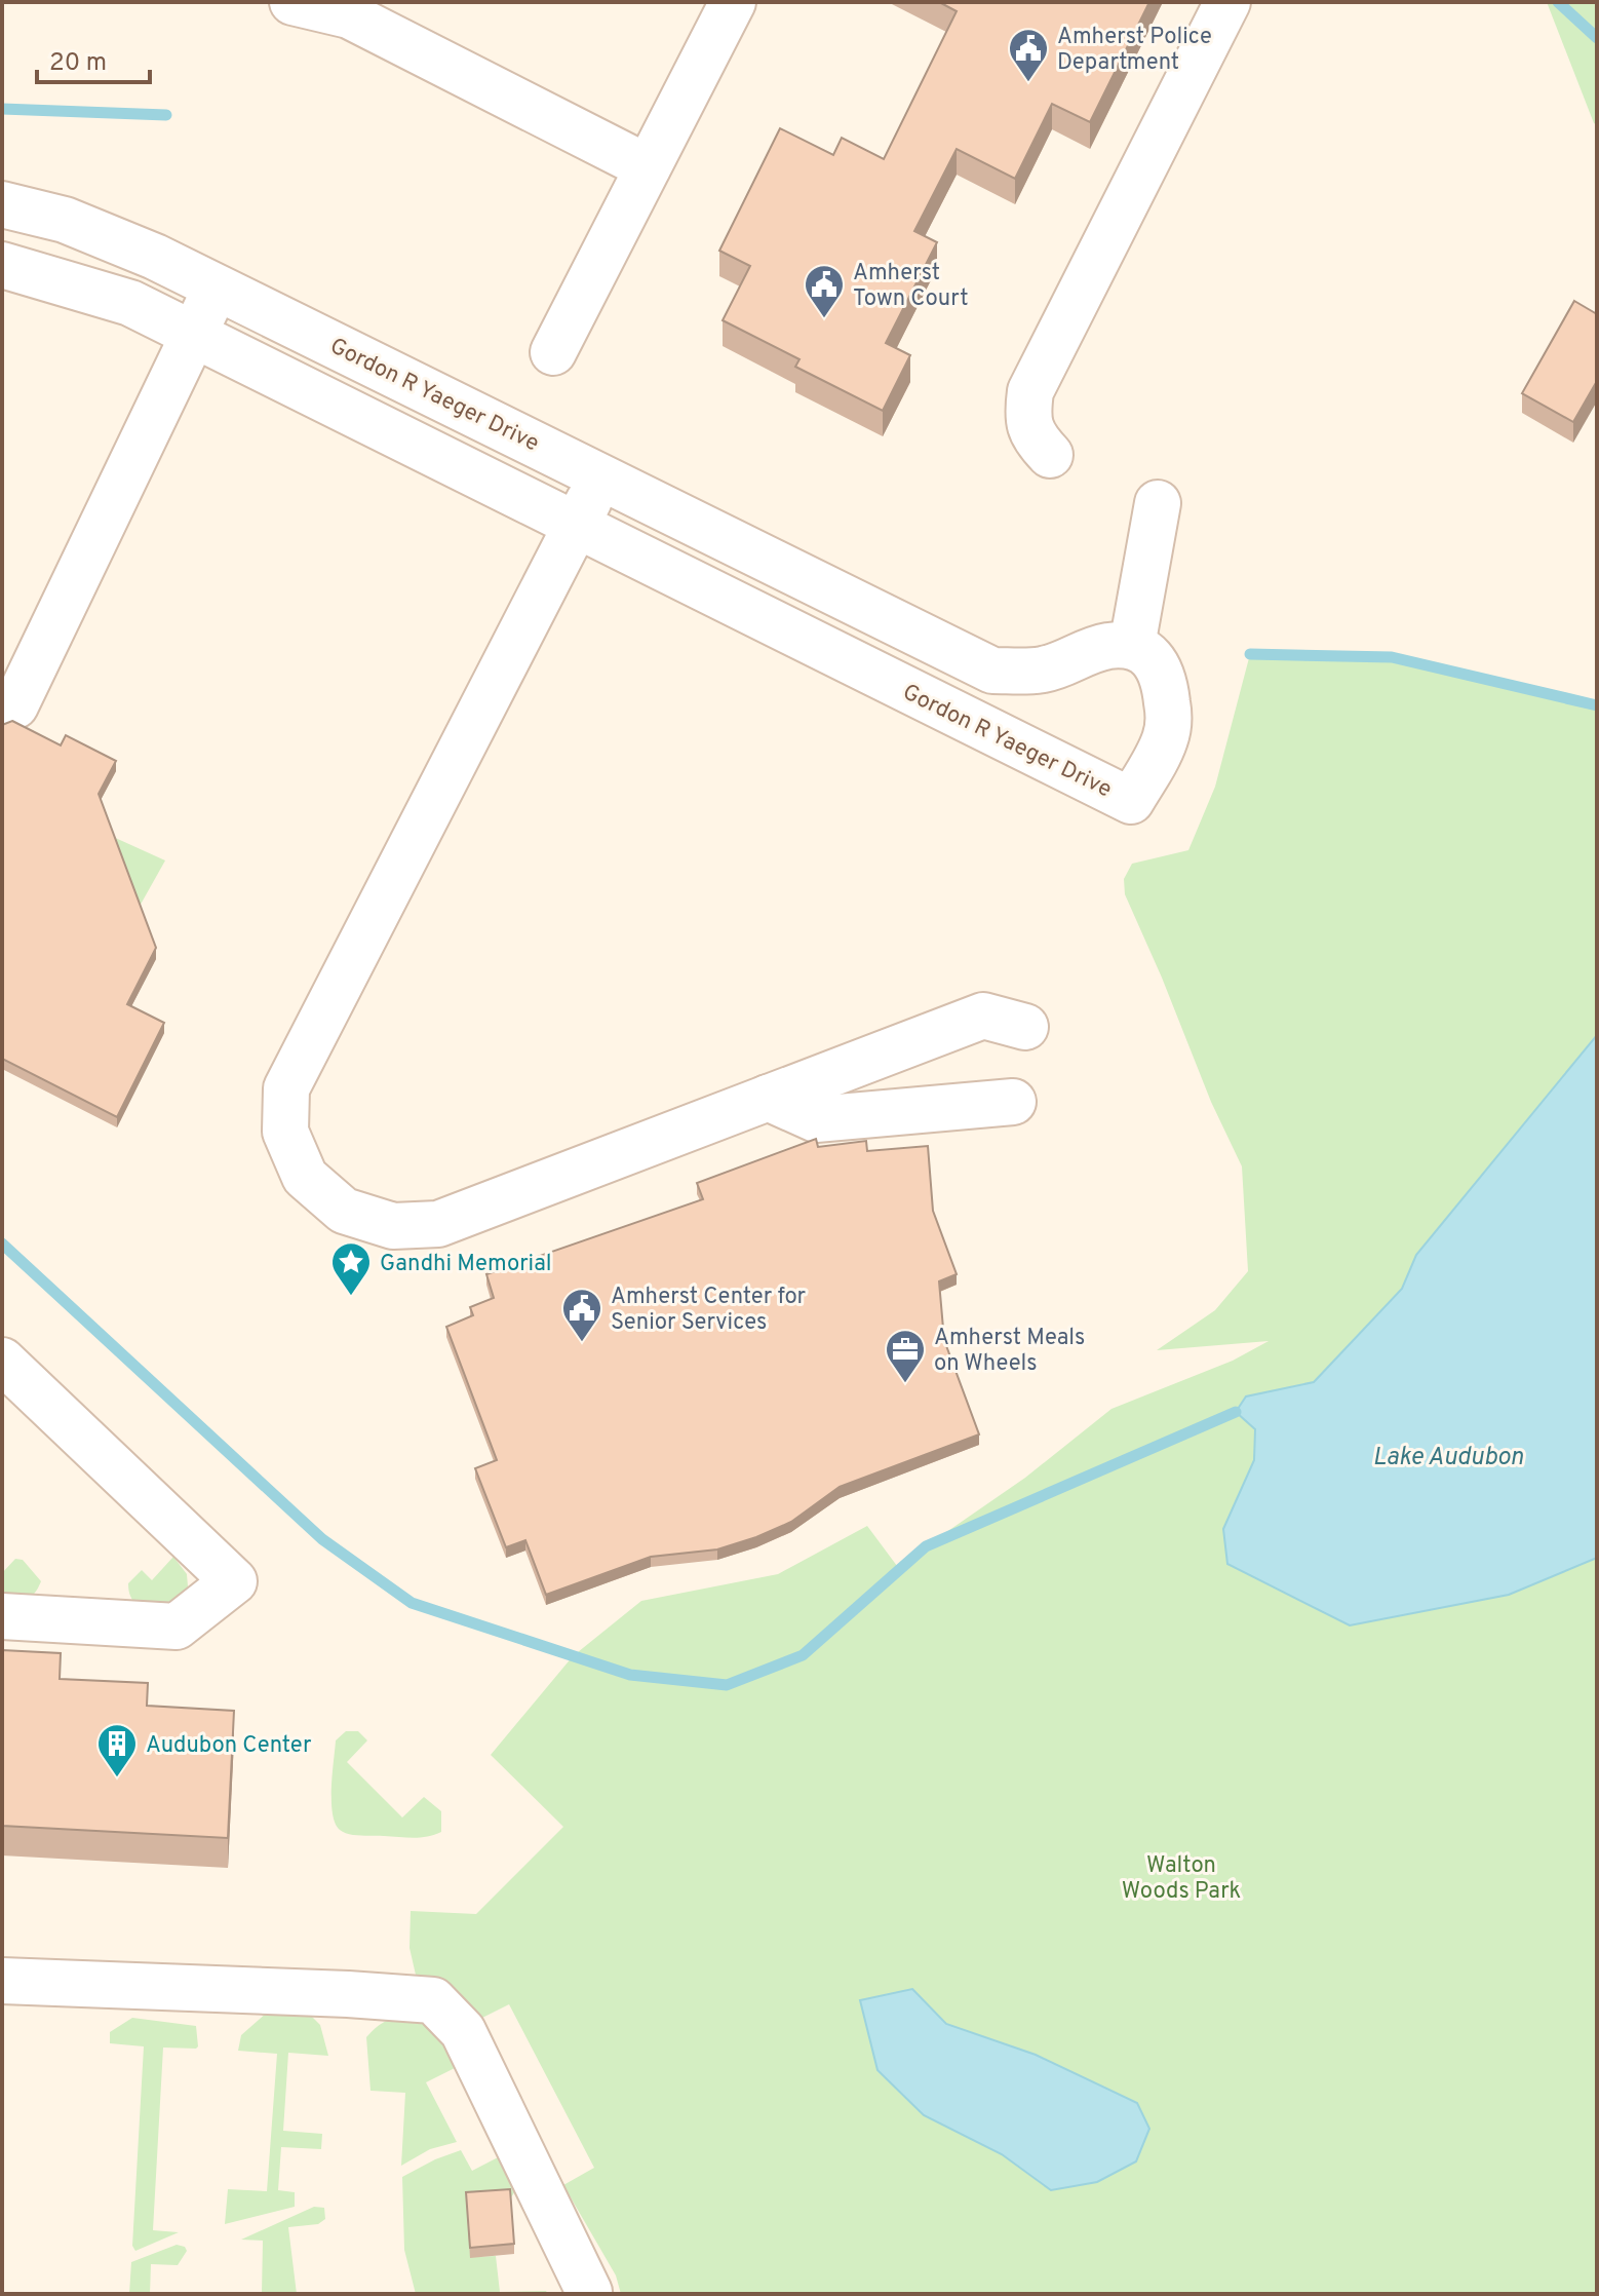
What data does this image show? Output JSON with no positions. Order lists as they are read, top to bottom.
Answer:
{
  "streets": {
    "lane": ["Gordon R Yaeger Drive"]
  },
  "water": ["Lake Audubon"],
  "parks": ["Walton Woods Park"],
  "places": {
    "public building": ["Amherst Police Department", "Amherst Town Court", "Amherst Center for Senior Services"],
    "place": ["Gandhi Memorial"],
    "office": ["Amherst Meals on Wheels"],
    "building": ["Audubon Center"]
  },
  "scale_bar": "20 m"
}
